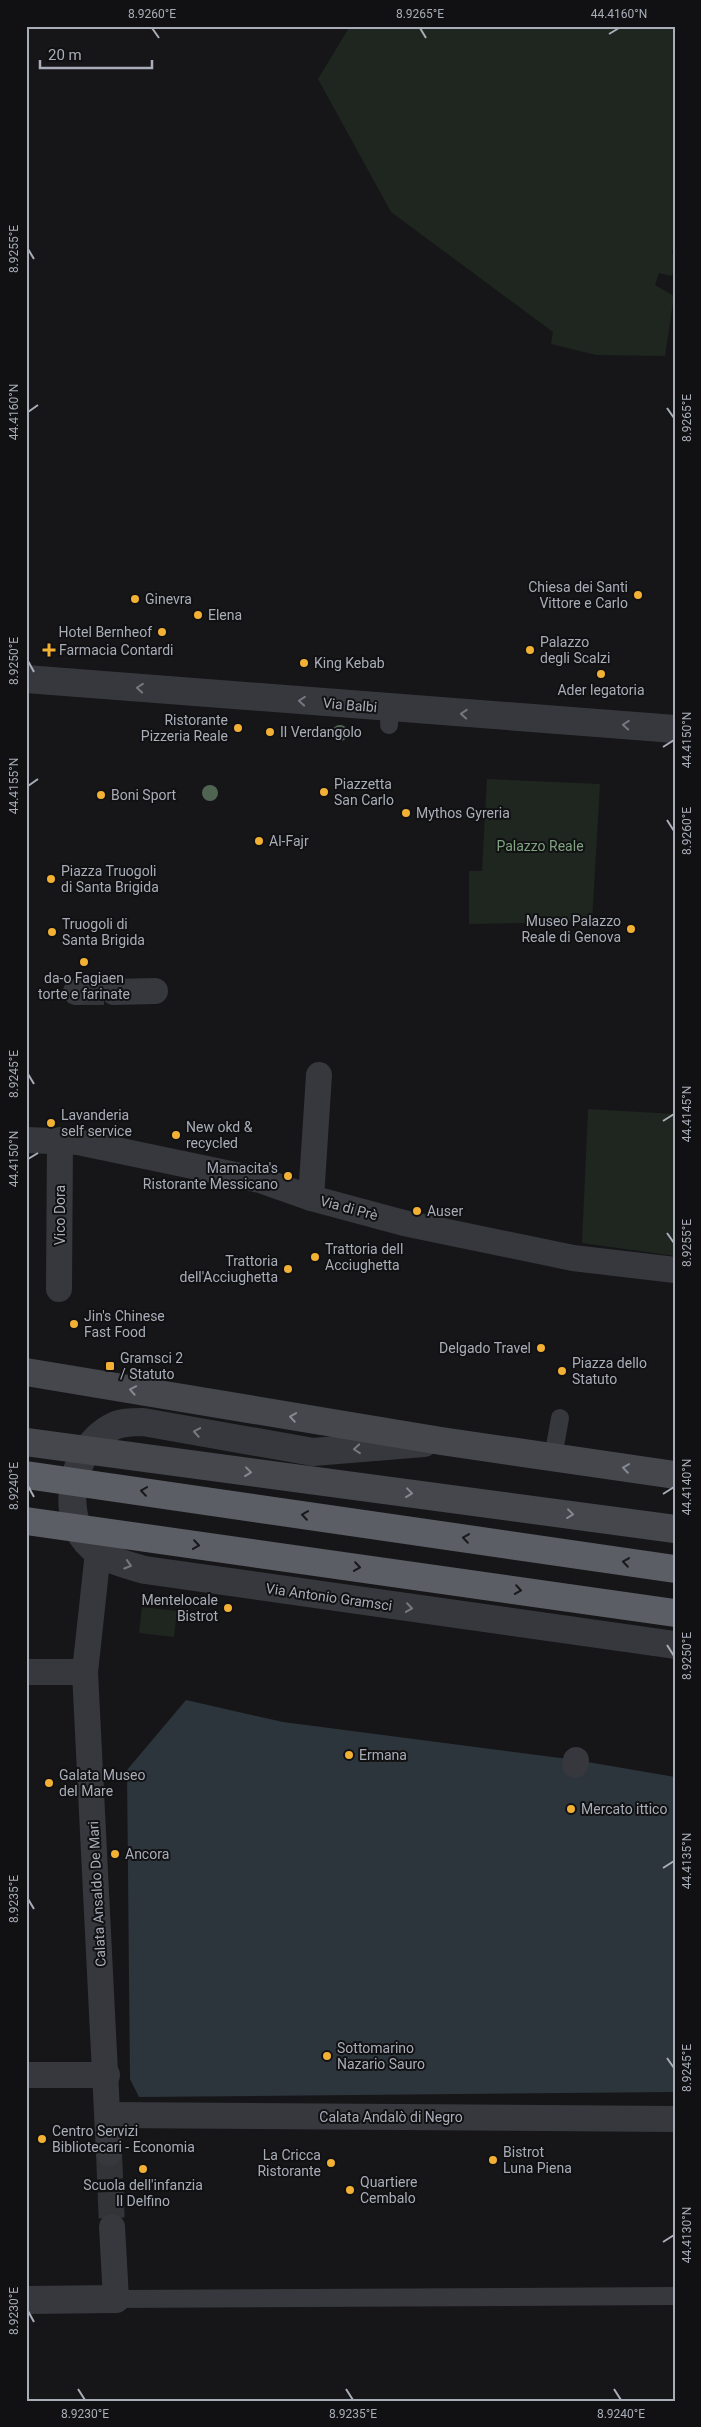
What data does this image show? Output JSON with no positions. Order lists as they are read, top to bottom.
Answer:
{
  "streets": {
    "main road": ["Via Antonio Gramsci"],
    "street": [
      "Via Balbi",
      "Via di Prè",
      "Vico Dora",
      "Calata Ansaldo De Mari",
      "Calata Andalò di Negro"
    ]
  },
  "crossings": [
    ["Via di Prè", "Vico Dora"],
    ["Via Antonio Gramsci", "Calata Ansaldo De Mari"],
    ["Calata Ansaldo De Mari", "Calata Andalò di Negro"]
  ],
  "one_way": ["Via Balbi"],
  "parks": ["Palazzo Reale"],
  "places": {
    "other": [
      "Chiesa dei Santi Vittore e Carlo",
      "Ginevra",
      "Elena",
      "Hotel Bernheof",
      "Palazzo degli Scalzi",
      "King Kebab",
      "Ader legatoria",
      "Ristorante Pizzeria Reale",
      "Il Verdangolo",
      "Piazzetta San Carlo",
      "Boni Sport",
      "Mythos Gyreria",
      "Al-Fajr",
      "Piazza Truogoli di Santa Brigida",
      "Museo Palazzo Reale di Genova",
      "Truogoli di Santa Brigida",
      "da-o Fagiaen torte e farinate",
      "Lavanderia self service",
      "New okd & recycled",
      "Mamacita's Ristorante Messicano",
      "Auser",
      "Trattoria dell Acciughetta",
      "Trattoria dell'Acciughetta",
      "Jin's Chinese Fast Food",
      "Delgado Travel",
      "Piazza dello Statuto",
      "Mentelocale Bistrot",
      "Ermana",
      "Galata Museo del Mare",
      "Mercato ittico",
      "Ancora",
      "Sottomarino Nazario Sauro",
      "Centro Servizi Bibliotecari - Economia",
      "Bistrot Luna Piena",
      "La Cricca Ristorante",
      "Scuola dell'infanzia Il Delfino",
      "Quartiere Cembalo"
    ],
    "health": ["Farmacia Contardi"],
    "transit": ["Gramsci 2 / Statuto"]
  },
  "scale_bar": "20 m",
  "coordinates": [
    "8.9260°E",
    "8.9265°E",
    "44.4160°N",
    "8.9255°E",
    "8.9250°E",
    "44.4150°N",
    "44.4155°N",
    "8.9245°E",
    "44.4145°N",
    "8.9240°E",
    "44.4140°N",
    "44.4135°N",
    "8.9235°E",
    "44.4130°N",
    "8.9230°E"
  ]
}
